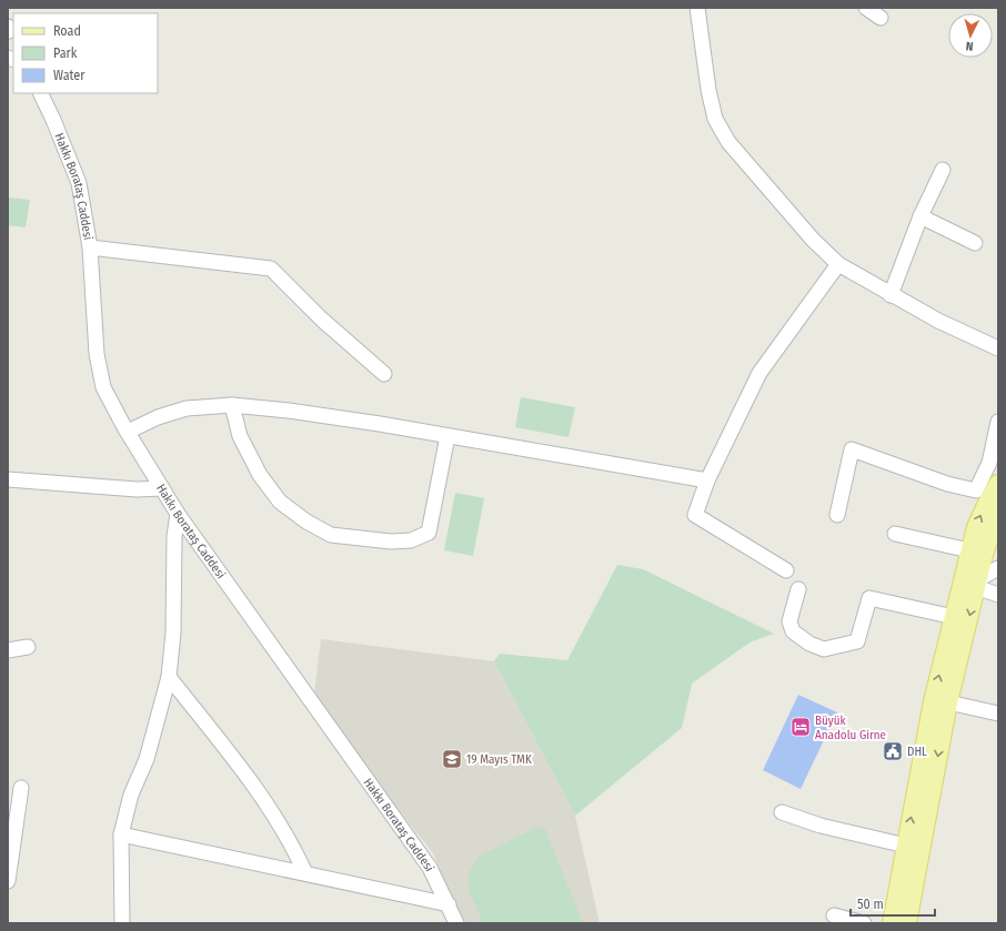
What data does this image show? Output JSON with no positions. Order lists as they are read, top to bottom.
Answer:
{
  "streets": {
    "street": ["Hakkı Borataş Caddesi"]
  },
  "places": {
    "hotel": ["Büyük Anadolu Girne"],
    "public building": ["DHL"],
    "school or university": ["19 Mayıs TMK"]
  },
  "legend": ["Road", "Park", "Water"],
  "scale_bar": "50 m",
  "north": "bottom"
}
